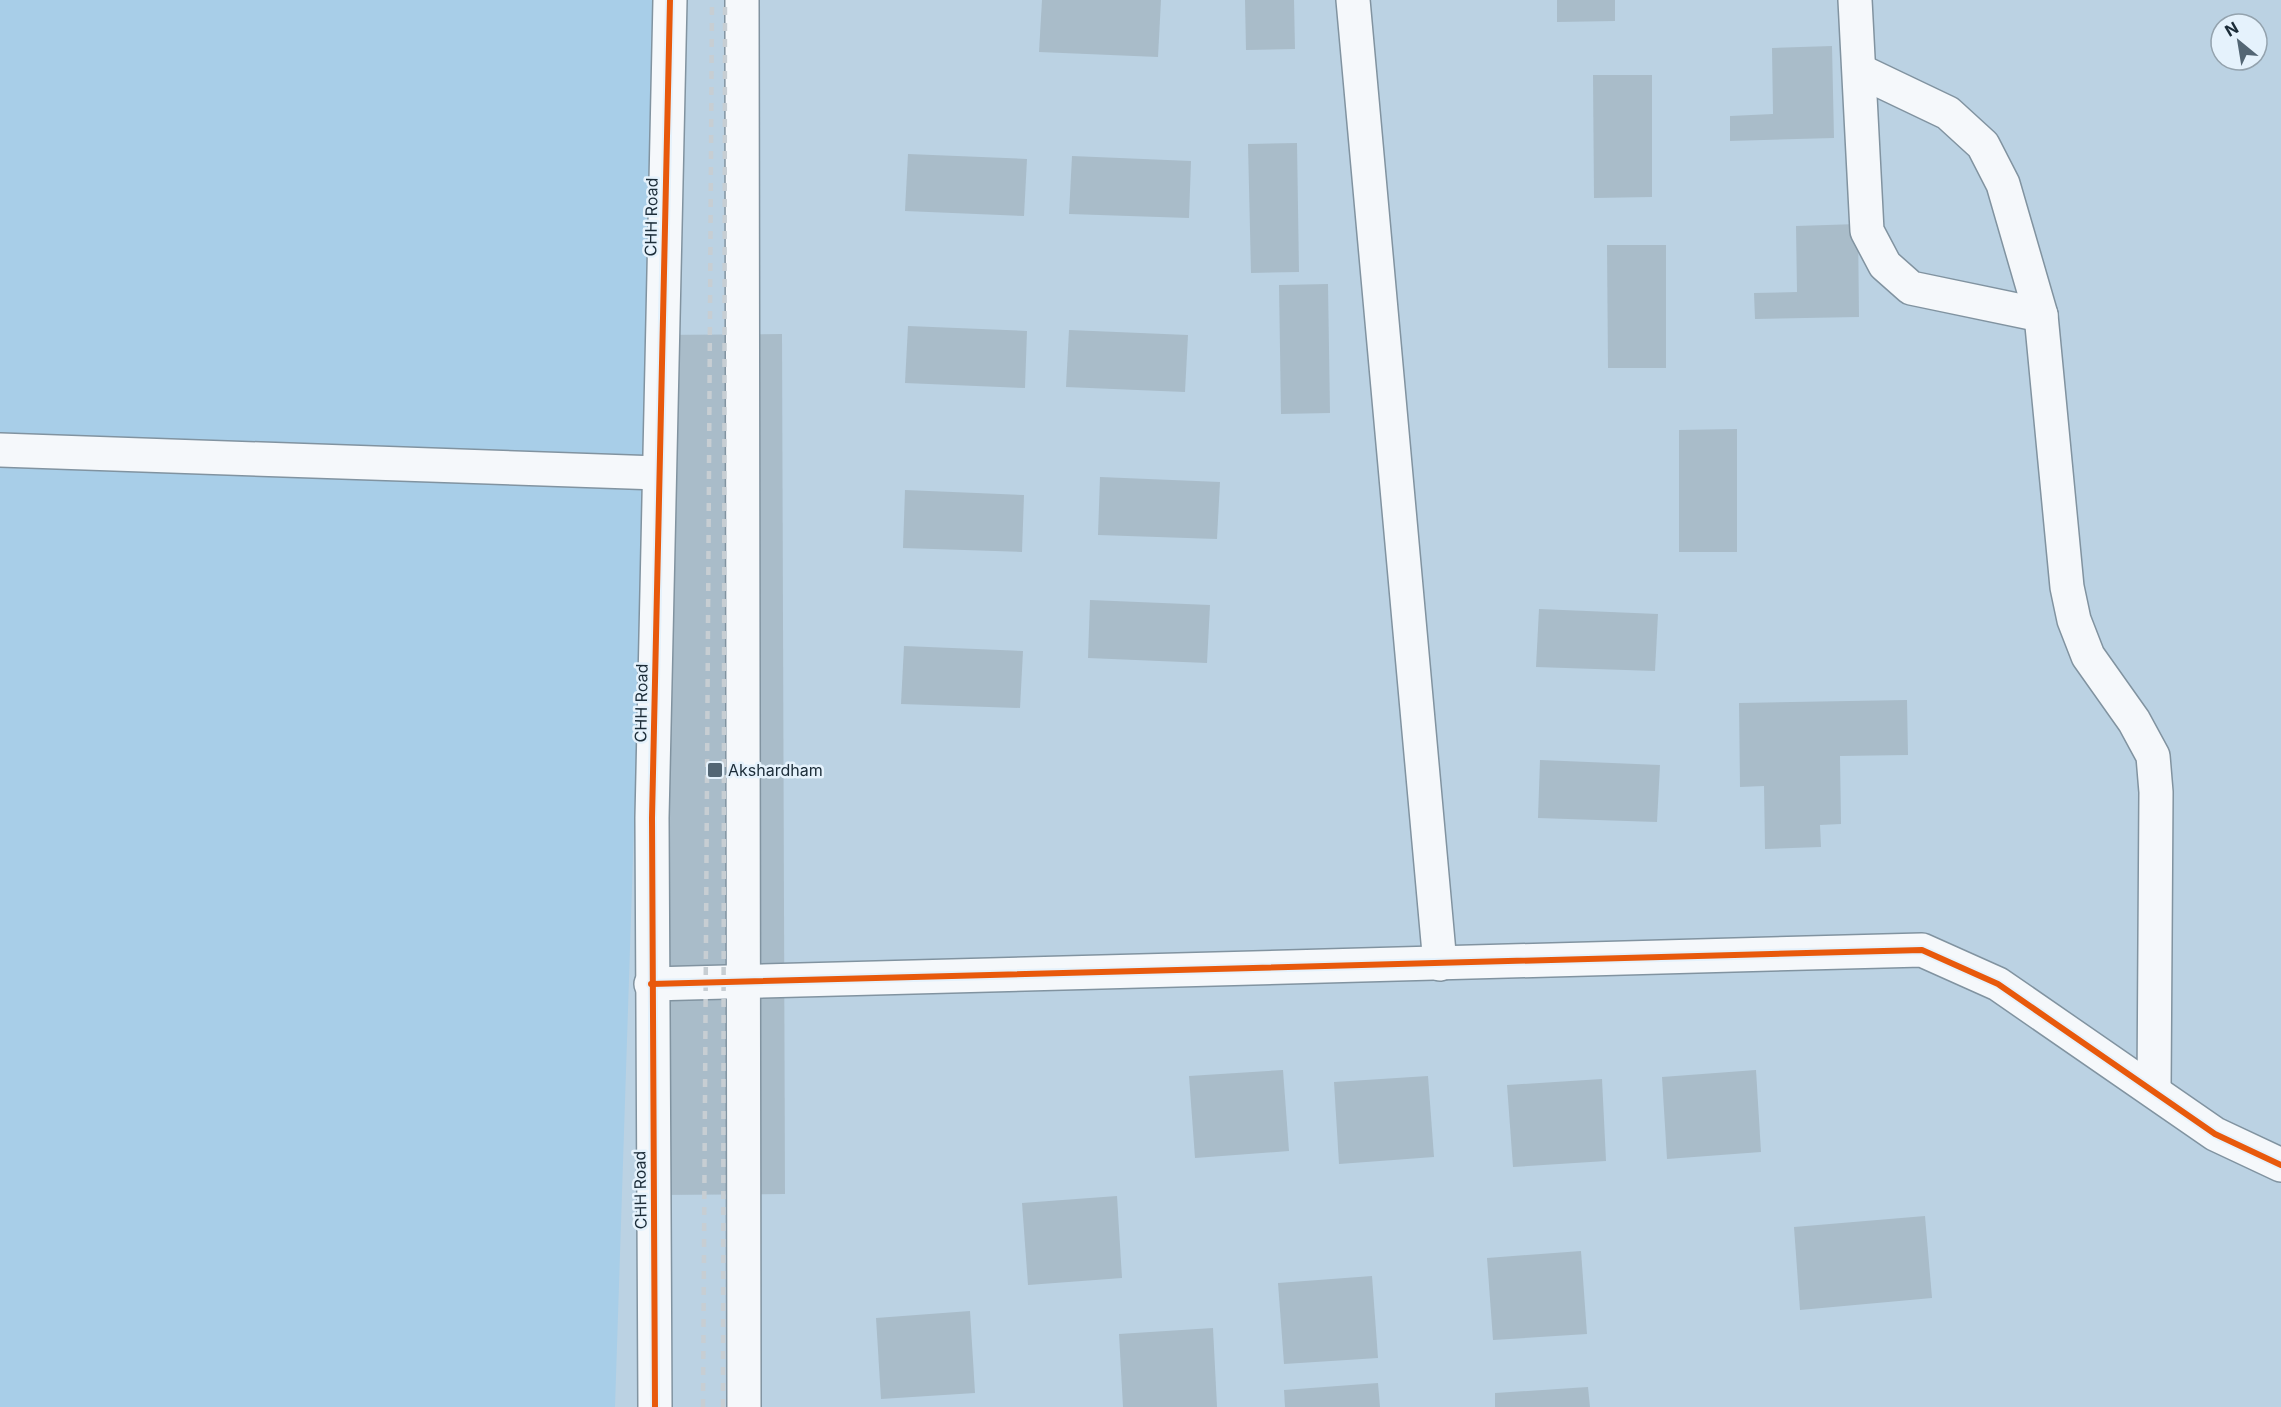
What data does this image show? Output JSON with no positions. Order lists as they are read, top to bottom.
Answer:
{
  "streets": {
    "street": ["CHH Road"]
  },
  "places": {
    "transit": ["Akshardham"]
  },
  "north": "top left"
}
